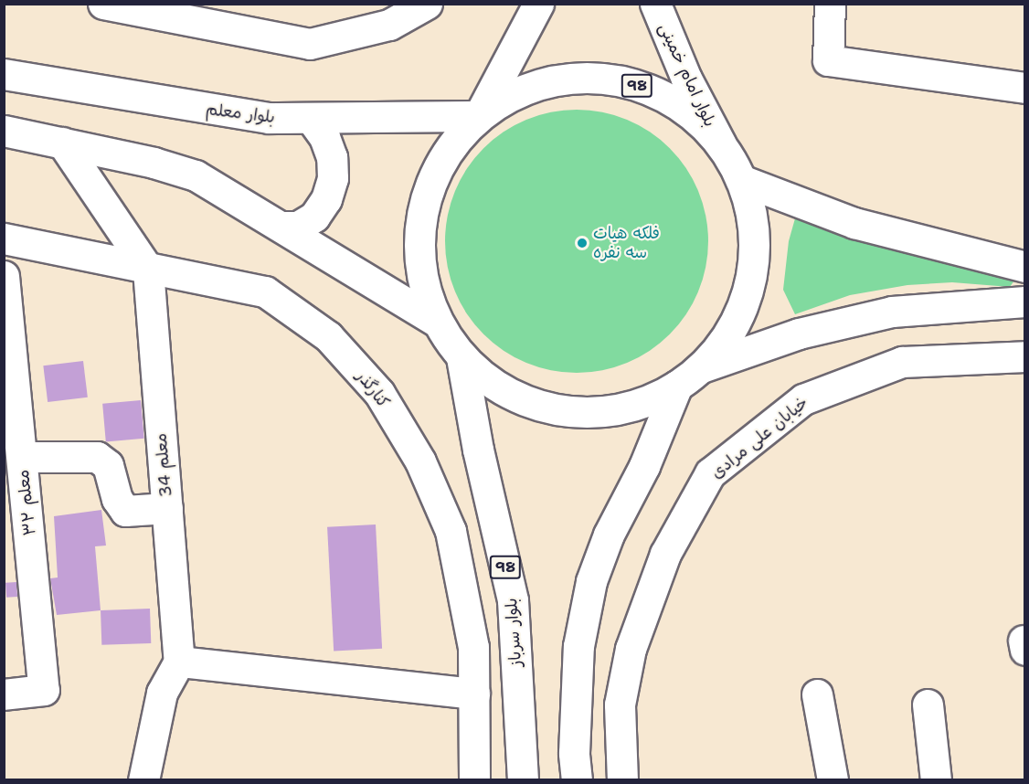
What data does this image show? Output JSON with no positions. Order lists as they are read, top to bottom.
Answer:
{
  "streets": {
    "main road": [
      "بلوار امام خمینی",
      "98",
      "بلوار معلم",
      "کنارگذر",
      "خیابان علی مرادی",
      "معلم 34",
      "معلم ۳۲",
      "بلوار سرباز"
    ]
  },
  "crossings": [
    ["بلوار امام خمینی", "98"],
    ["98", "بلوار معلم"],
    ["98", "بلوار سرباز"],
    ["کنارگذر", "معلم 34"]
  ],
  "places": ["فلکه هیات سه نفره"]
}
